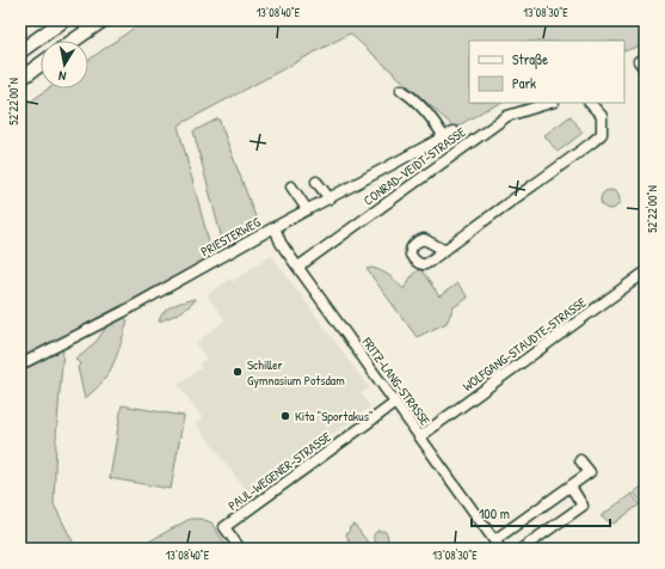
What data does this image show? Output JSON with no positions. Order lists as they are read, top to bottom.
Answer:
{
  "streets": {
    "street": [
      "CONRAD-VEIDT-STRASSE",
      "PRIESTERWEG",
      "WOLFGANG-STAUDTE-STRASSE",
      "FRITZ-LANG-STRASSE",
      "PAUL-WEGENER-STRASSE"
    ]
  },
  "crossings": [
    ["CONRAD-VEIDT-STRASSE", "FRITZ-LANG-STRASSE"],
    ["PRIESTERWEG", "FRITZ-LANG-STRASSE"],
    ["WOLFGANG-STAUDTE-STRASSE", "FRITZ-LANG-STRASSE"],
    ["FRITZ-LANG-STRASSE", "PAUL-WEGENER-STRASSE"]
  ],
  "places": ["Schiller Gymnasium Potsdam", "Kita \"Sportakus\""],
  "legend": ["Straße", "Park"],
  "scale_bar": "100 m",
  "north": "bottom",
  "coordinates": ["13°08'40\"E", "13°08'30\"E", "52°22'00\"N"]
}
